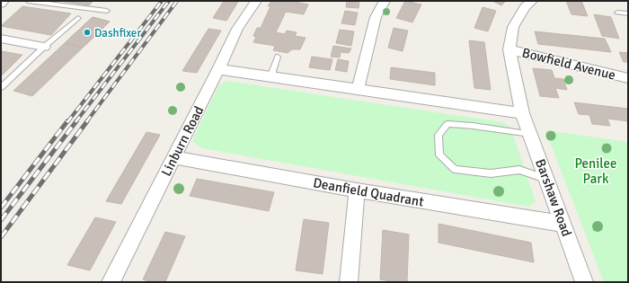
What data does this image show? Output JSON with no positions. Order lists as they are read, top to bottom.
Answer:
{
  "streets": {
    "street": [
      "Bowfield Avenue",
      "Linburn Road",
      "Deanfield Quadrant",
      "Barshaw Road"
    ]
  },
  "crossings": [
    ["Bowfield Avenue", "Barshaw Road"],
    ["Linburn Road", "Deanfield Quadrant"],
    ["Deanfield Quadrant", "Barshaw Road"]
  ],
  "parks": ["Penilee Park"],
  "places": ["Dashfixer"]
}
